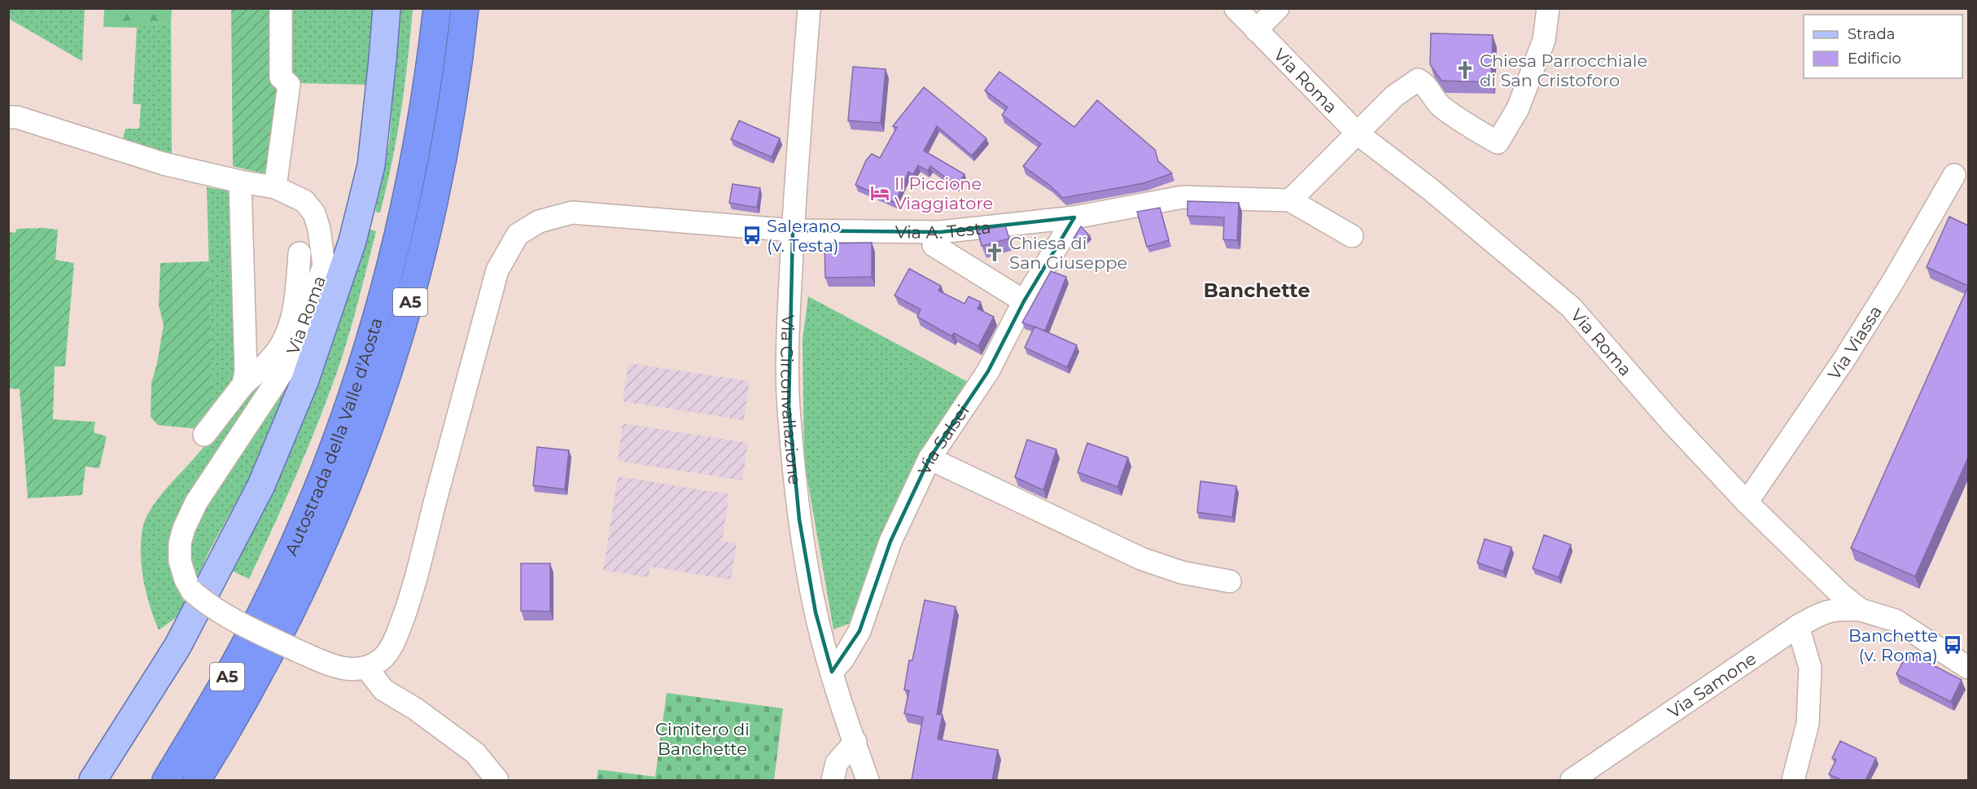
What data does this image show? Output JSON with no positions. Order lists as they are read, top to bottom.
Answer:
{
  "streets": {
    "highway": ["A5", "Autostrada della Valle d'Aosta"],
    "street": [
      "Via Roma",
      "Via A. Testa",
      "Via Viassa",
      "Via Circonvallazione",
      "Via Salsei",
      "Via Samone"
    ]
  },
  "crossings": [
    ["Via Roma", "Via A. Testa"],
    ["Via Roma", "Via Viassa"],
    ["Via Roma", "Via Samone"],
    ["Via A. Testa", "Via Circonvallazione"],
    ["Via A. Testa", "Via Salsei"],
    ["Via Circonvallazione", "Via Salsei"]
  ],
  "districts": ["Banchette"],
  "parks": ["Cimitero di Banchette"],
  "places": {
    "church": ["Chiesa Parrocchiale di San Cristoforo", "Chiesa di San Giuseppe"],
    "hotel": ["Il Piccione Viaggiatore"],
    "bus stop": ["Salerano (v. Testa)", "Banchette (v. Roma)"]
  },
  "legend": ["Strada", "Edificio"]
}
